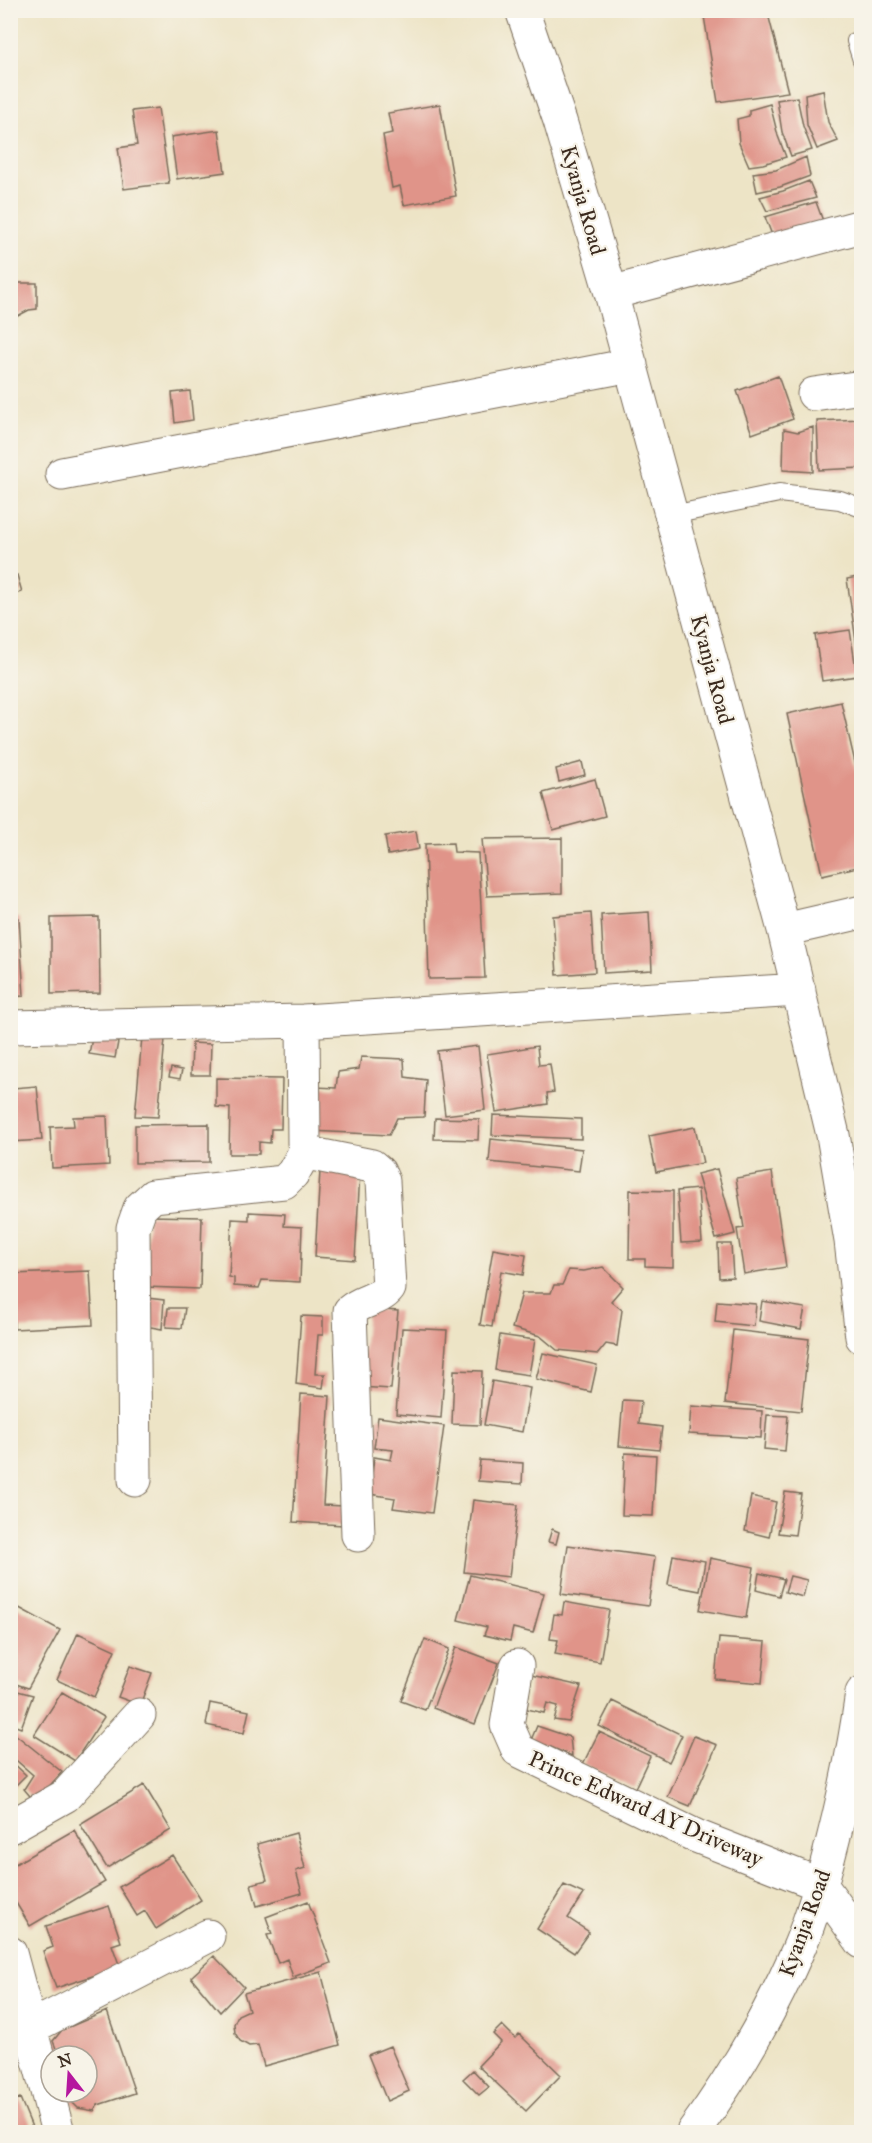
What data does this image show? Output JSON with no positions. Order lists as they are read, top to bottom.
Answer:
{
  "streets": {
    "street": ["Kyanja Road", "Prince Edward AY Driveway"]
  },
  "crossings": [
    ["Kyanja Road", "Prince Edward AY Driveway"]
  ],
  "north": "top"
}
